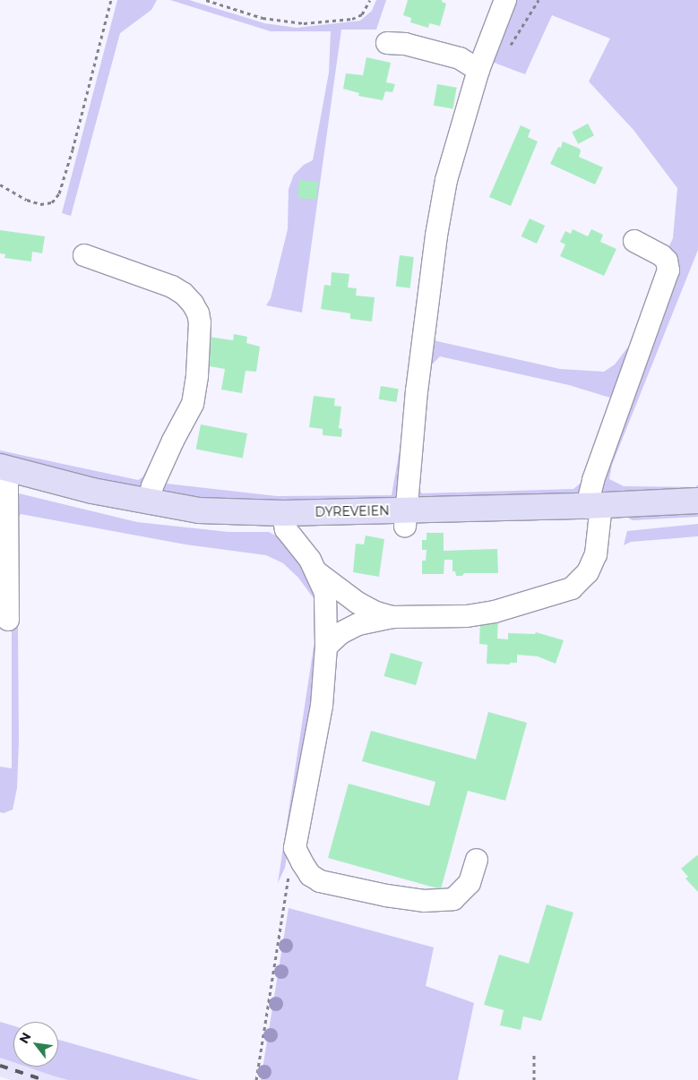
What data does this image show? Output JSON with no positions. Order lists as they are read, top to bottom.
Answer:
{
  "streets": {
    "main road": ["DYREVEIEN"]
  },
  "north": "top left"
}
